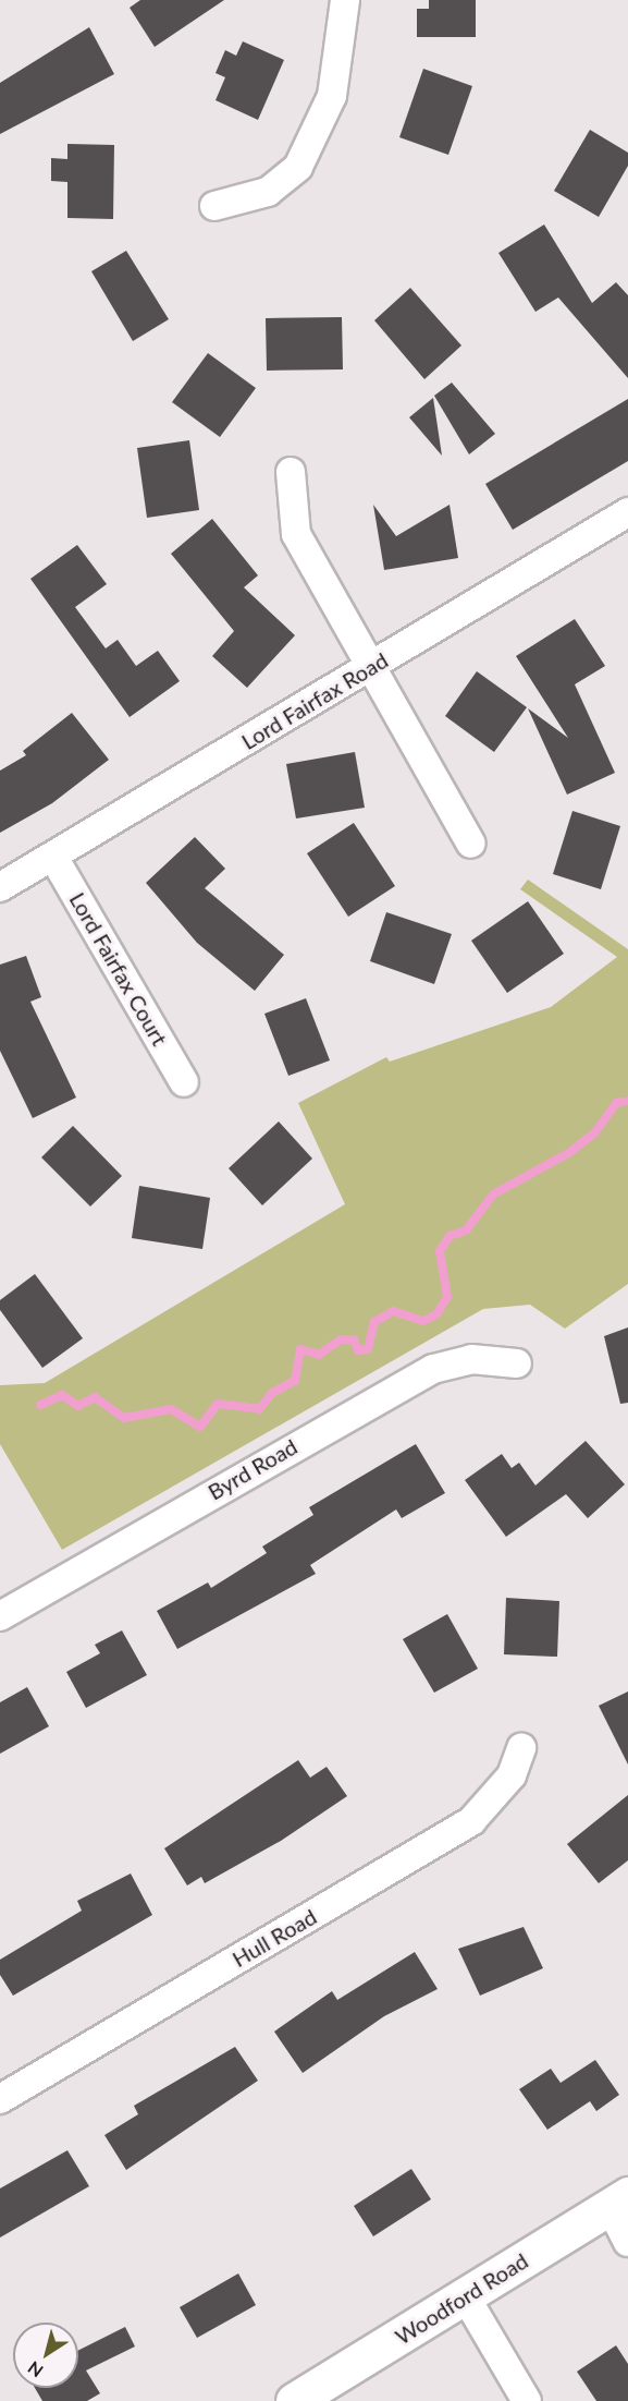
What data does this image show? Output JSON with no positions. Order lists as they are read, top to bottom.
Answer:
{
  "streets": {
    "street": [
      "Lord Fairfax Road",
      "Lord Fairfax Court",
      "Byrd Road",
      "Hull Road",
      "Woodford Road"
    ]
  },
  "crossings": [
    ["Lord Fairfax Road", "Lord Fairfax Court"]
  ],
  "north": "bottom left"
}
